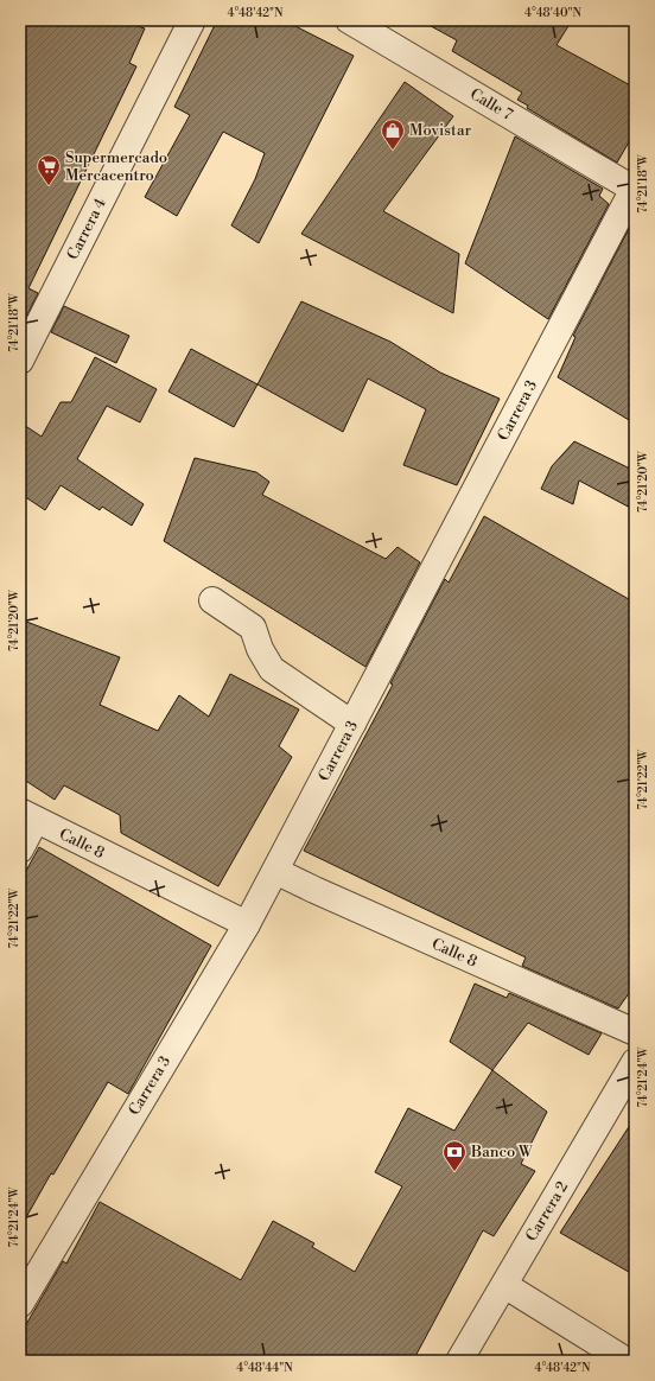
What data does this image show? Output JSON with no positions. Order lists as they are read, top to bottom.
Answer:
{
  "streets": {
    "street": [
      "Calle 7",
      "Carrera 4",
      "Carrera 3",
      "Calle 8",
      "Carrera 2"
    ]
  },
  "crossings": [
    ["Calle 7", "Carrera 3"],
    ["Carrera 3", "Calle 8"]
  ],
  "places": {
    "shop": ["Movistar"],
    "supermarket": ["Supermercado Mercacentro"],
    "bank": ["Banco W"]
  },
  "coordinates": [
    "4°48'42\"N",
    "4°48'40\"N",
    "74°21'18\"W",
    "74°21'20\"W",
    "74°21'22\"W",
    "74°21'24\"W",
    "4°48'44\"N"
  ]
}
